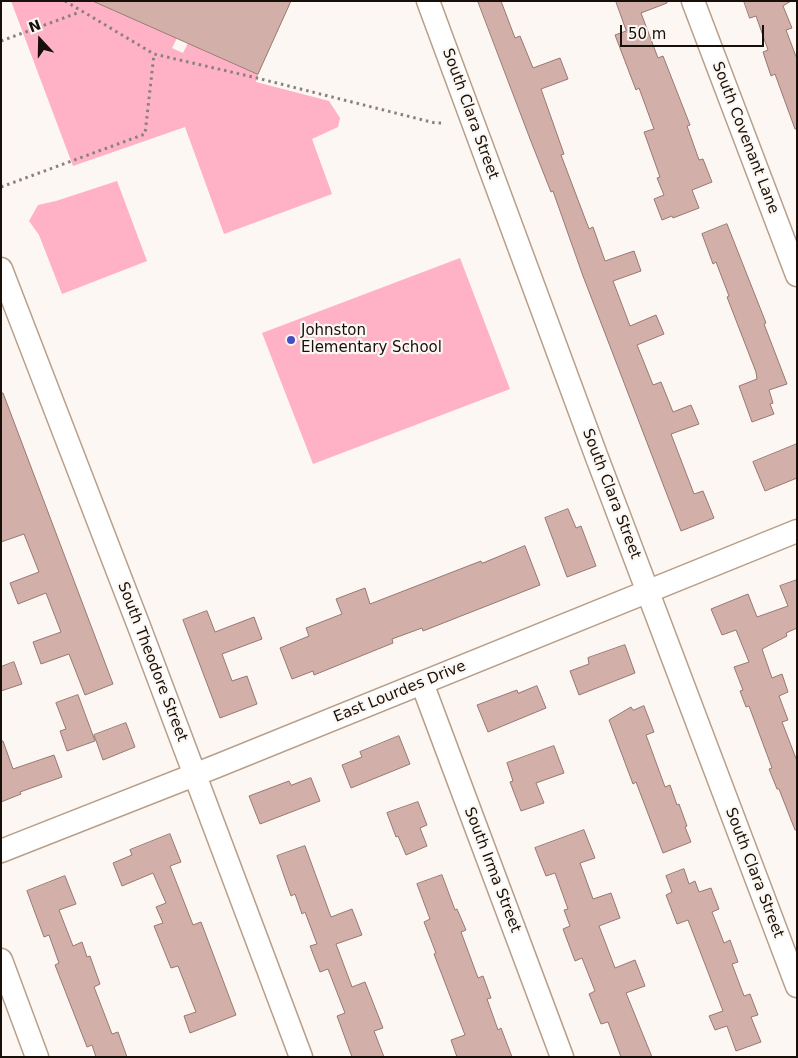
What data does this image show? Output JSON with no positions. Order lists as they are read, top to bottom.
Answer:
{
  "streets": {
    "street": [
      "South Clara Street",
      "South Covenant Lane",
      "South Theodore Street",
      "East Lourdes Drive",
      "South Irma Street"
    ]
  },
  "crossings": [
    ["South Clara Street", "East Lourdes Drive"],
    ["South Theodore Street", "East Lourdes Drive"],
    ["East Lourdes Drive", "South Irma Street"]
  ],
  "places": ["Johnston Elementary School"],
  "scale_bar": "50 m",
  "north": "top"
}
